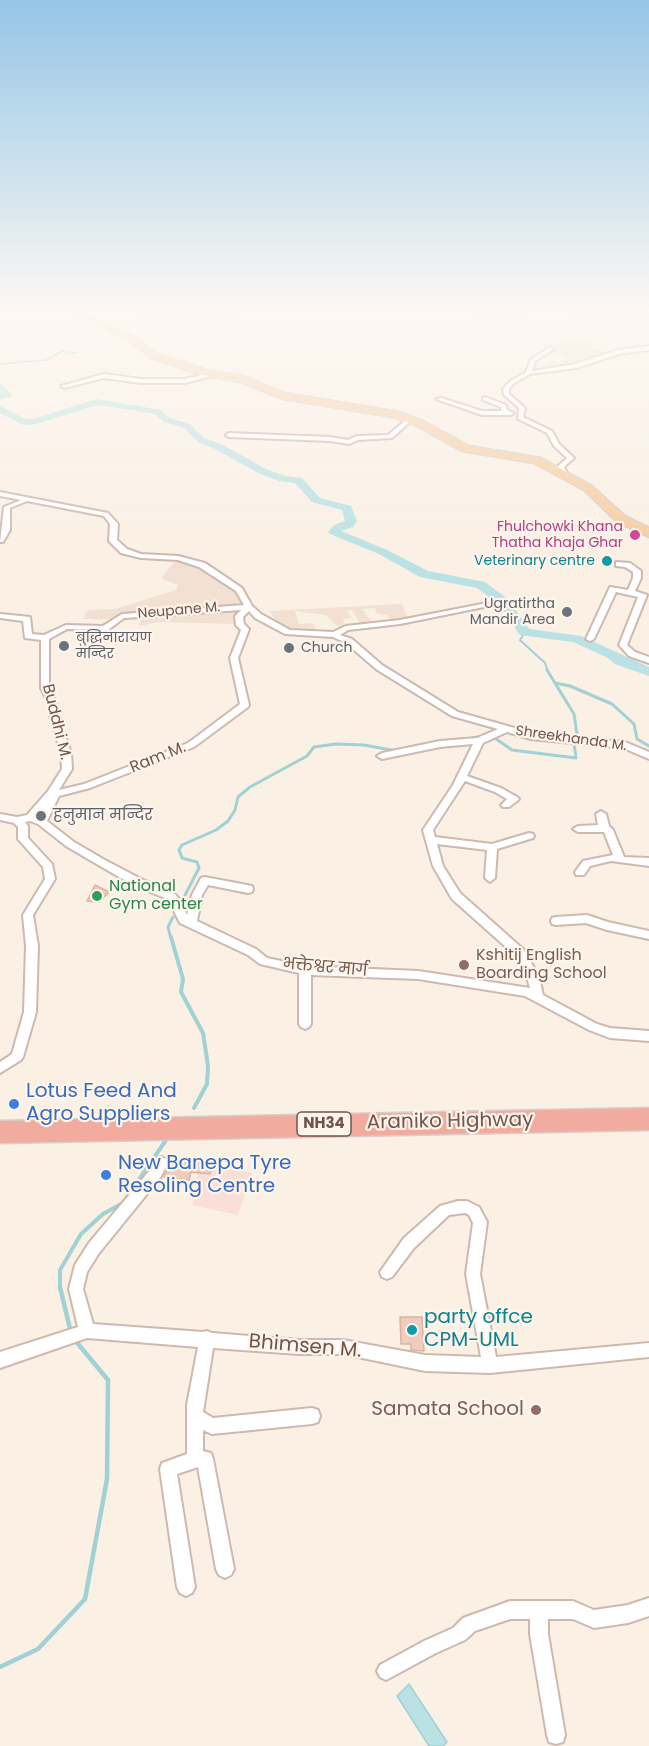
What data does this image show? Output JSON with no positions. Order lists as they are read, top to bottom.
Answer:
{
  "streets": {
    "highway": ["Araniko Highway", "NH34"],
    "street": [
      "Neupane M.",
      "Buddhi M.",
      "Shreekhanda M.",
      "Ram M.",
      "भक्तेश्वर मार्ग",
      "Bhimsen M."
    ]
  },
  "crossings": [
    ["Neupane M.", "Buddhi M."],
    ["Neupane M.", "Shreekhanda M."],
    ["Neupane M.", "Ram M."],
    ["Buddhi M.", "भक्तेश्वर मार्ग"],
    ["Shreekhanda M.", "Ram M."],
    ["Ram M.", "भक्तेश्वर मार्ग"]
  ],
  "places": [
    "Fhulchowki Khana Thatha Khaja Ghar",
    "Veterinary centre",
    "Ugratirtha Mandir Area",
    "बुद्धिनारायण मन्दिर",
    "Church",
    "हनुमान मन्दिर",
    "National Gym center",
    "Kshitij English Boarding School",
    "Lotus Feed And Agro Suppliers",
    "New Banepa Tyre Resoling Centre",
    "party offce CPM-UML",
    "Samata School"
  ]
}
